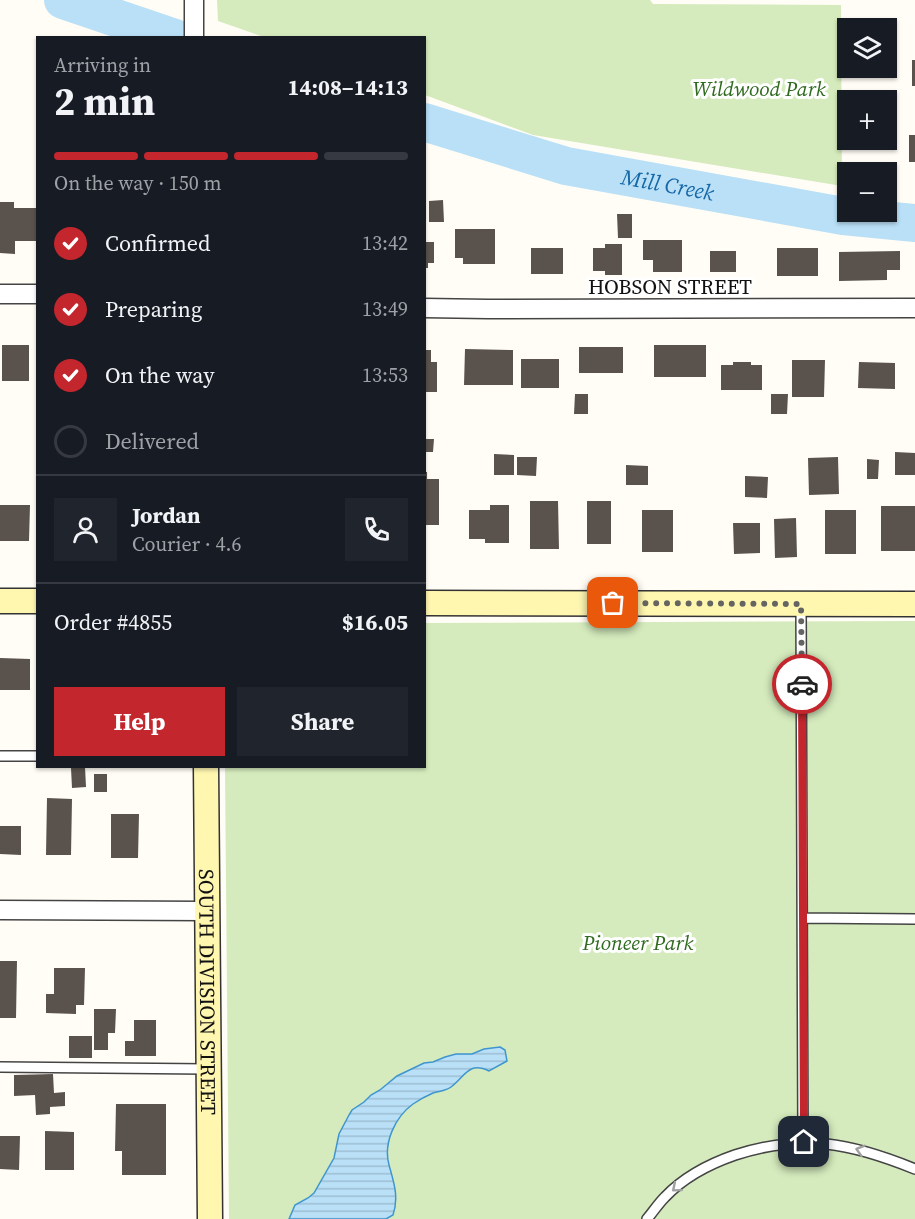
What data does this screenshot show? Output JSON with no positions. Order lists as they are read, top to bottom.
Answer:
{
  "streets": {
    "main road": ["SOUTH DIVISION STREET"],
    "street": ["HOBSON STREET"]
  },
  "water": ["Mill Creek"],
  "parks": ["Wildwood Park", "Pioneer Park"],
  "page": {
    "map_buttons": ["+", "−"],
    "heading": ["2 min", "Arriving in", "14:08–14:13"],
    "panel": [
      "Jordan",
      "Courier · 4.6",
      "Order #4855",
      "$16.05"
    ],
    "bar": "On the way · 150 m",
    "list": [
      ["Confirmed", "13:42"],
      ["Preparing", "13:49"],
      ["On the way", "13:53"],
      "Delivered"
    ],
    "buttons": ["Help", "Share"]
  }
}
